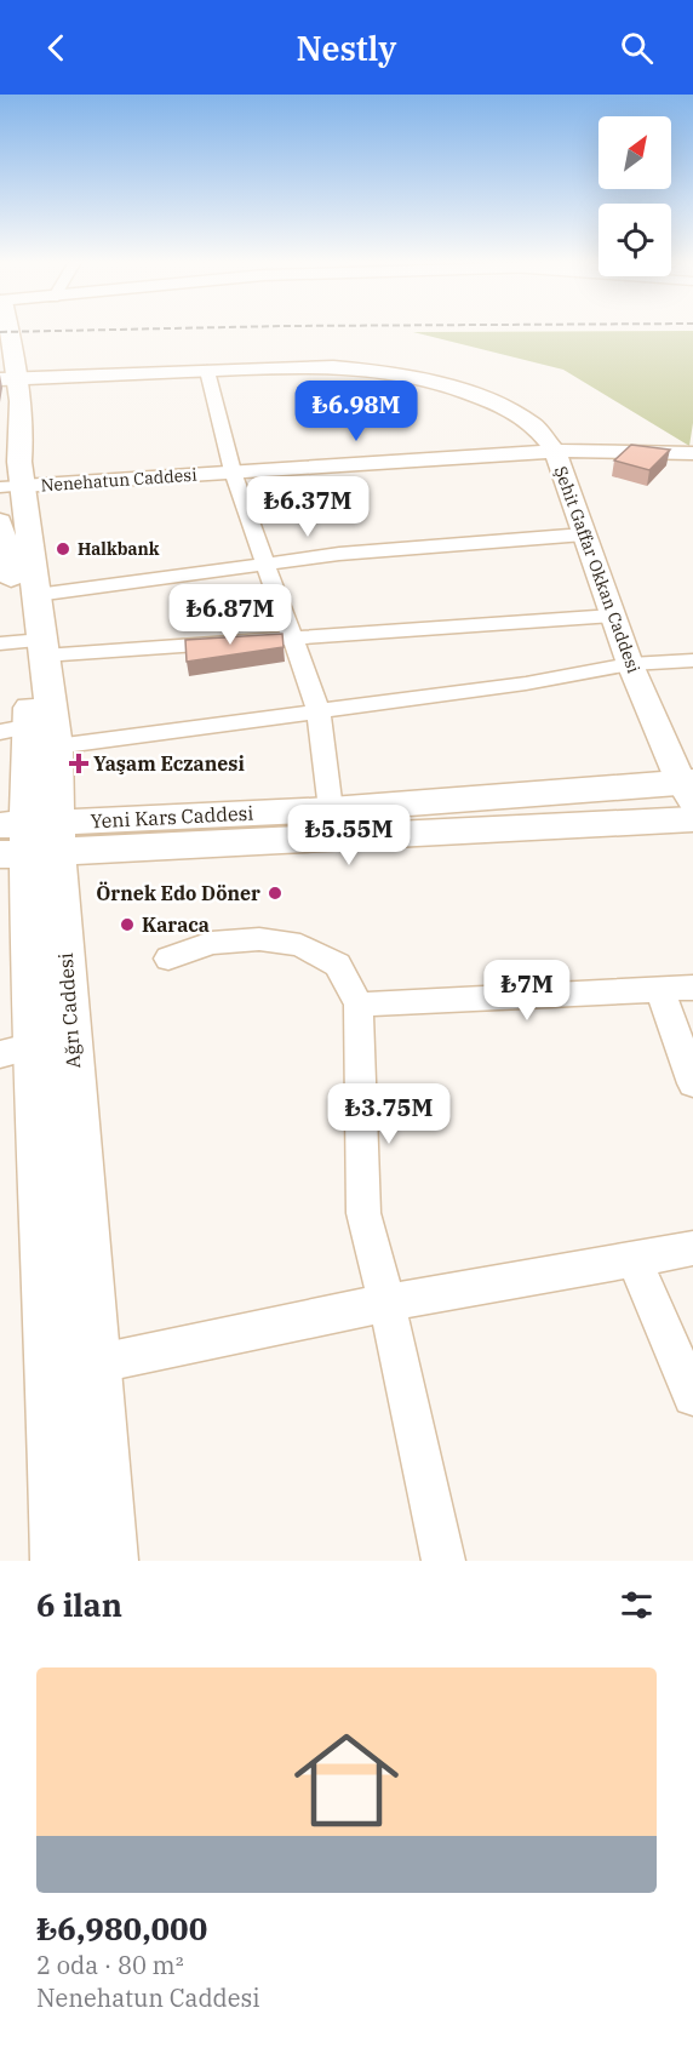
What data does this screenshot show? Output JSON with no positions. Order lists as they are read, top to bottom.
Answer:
{
  "streets": {
    "main road": ["Yeni Kars Caddesi", "Ağrı Caddesi"],
    "street": ["Nenehatun Caddesi", "Şehit Gaffar Okkan Caddesi"]
  },
  "crossings": [
    ["Nenehatun Caddesi", "Şehit Gaffar Okkan Caddesi"],
    ["Nenehatun Caddesi", "Ağrı Caddesi"],
    ["Şehit Gaffar Okkan Caddesi", "Yeni Kars Caddesi"],
    ["Şehit Gaffar Okkan Caddesi", "Ağrı Caddesi"],
    ["Yeni Kars Caddesi", "Ağrı Caddesi"]
  ],
  "places": {
    "other": ["Halkbank", "Örnek Edo Döner", "Karaca"],
    "health": ["Yaşam Eczanesi"]
  },
  "north": "top right",
  "page": {
    "header": "Nestly",
    "price": [
      "₺6.98M",
      "₺6.37M",
      "₺6.87M",
      "₺5.55M",
      "₺7M",
      "₺3.75M"
    ],
    "heading": "6 ilan",
    "list": [
      {
        "name": "₺6,980,000",
        "note": "2 oda · 80 m² · Nenehatun Caddesi"
      }
    ]
  }
}
